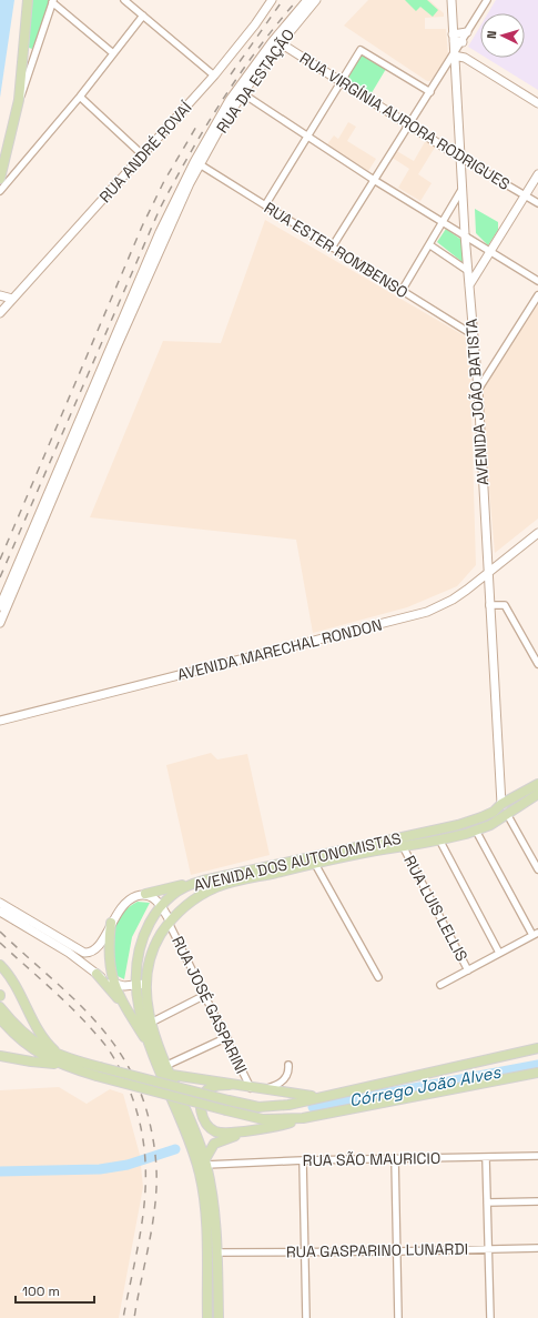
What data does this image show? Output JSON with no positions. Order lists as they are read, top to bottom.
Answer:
{
  "streets": {
    "main road": [
      "RUA DA ESTAÇÃO",
      "RUA VIRGÍNIA AURORA RODRIGUES",
      "RUA ANDRÉ ROVAÍ",
      "AVENIDA JOÃO BATISTA",
      "AVENIDA MARECHAL RONDON",
      "AVENIDA DOS AUTONOMISTAS"
    ],
    "street": [
      "RUA ESTER ROMBENSO",
      "RUA LUIS LELLIS",
      "RUA JOSÉ GASPARINI",
      "RUA SÃO MAURICIO",
      "RUA GASPARINO LUNARDI"
    ]
  },
  "crossings": [
    ["RUA DA ESTAÇÃO", "RUA VIRGÍNIA AURORA RODRIGUES"],
    ["RUA DA ESTAÇÃO", "RUA ESTER ROMBENSO"],
    ["RUA VIRGÍNIA AURORA RODRIGUES", "AVENIDA JOÃO BATISTA"],
    ["RUA ESTER ROMBENSO", "AVENIDA JOÃO BATISTA"],
    ["AVENIDA JOÃO BATISTA", "AVENIDA MARECHAL RONDON"],
    ["AVENIDA JOÃO BATISTA", "AVENIDA DOS AUTONOMISTAS"],
    ["AVENIDA DOS AUTONOMISTAS", "RUA LUIS LELLIS"],
    ["AVENIDA DOS AUTONOMISTAS", "RUA JOSÉ GASPARINI"],
    ["AVENIDA DOS AUTONOMISTAS", "RUA SÃO MAURICIO"],
    ["AVENIDA DOS AUTONOMISTAS", "RUA GASPARINO LUNARDI"]
  ],
  "water": ["Córrego João Alves"],
  "scale_bar": "100 m",
  "north": "left"
}
